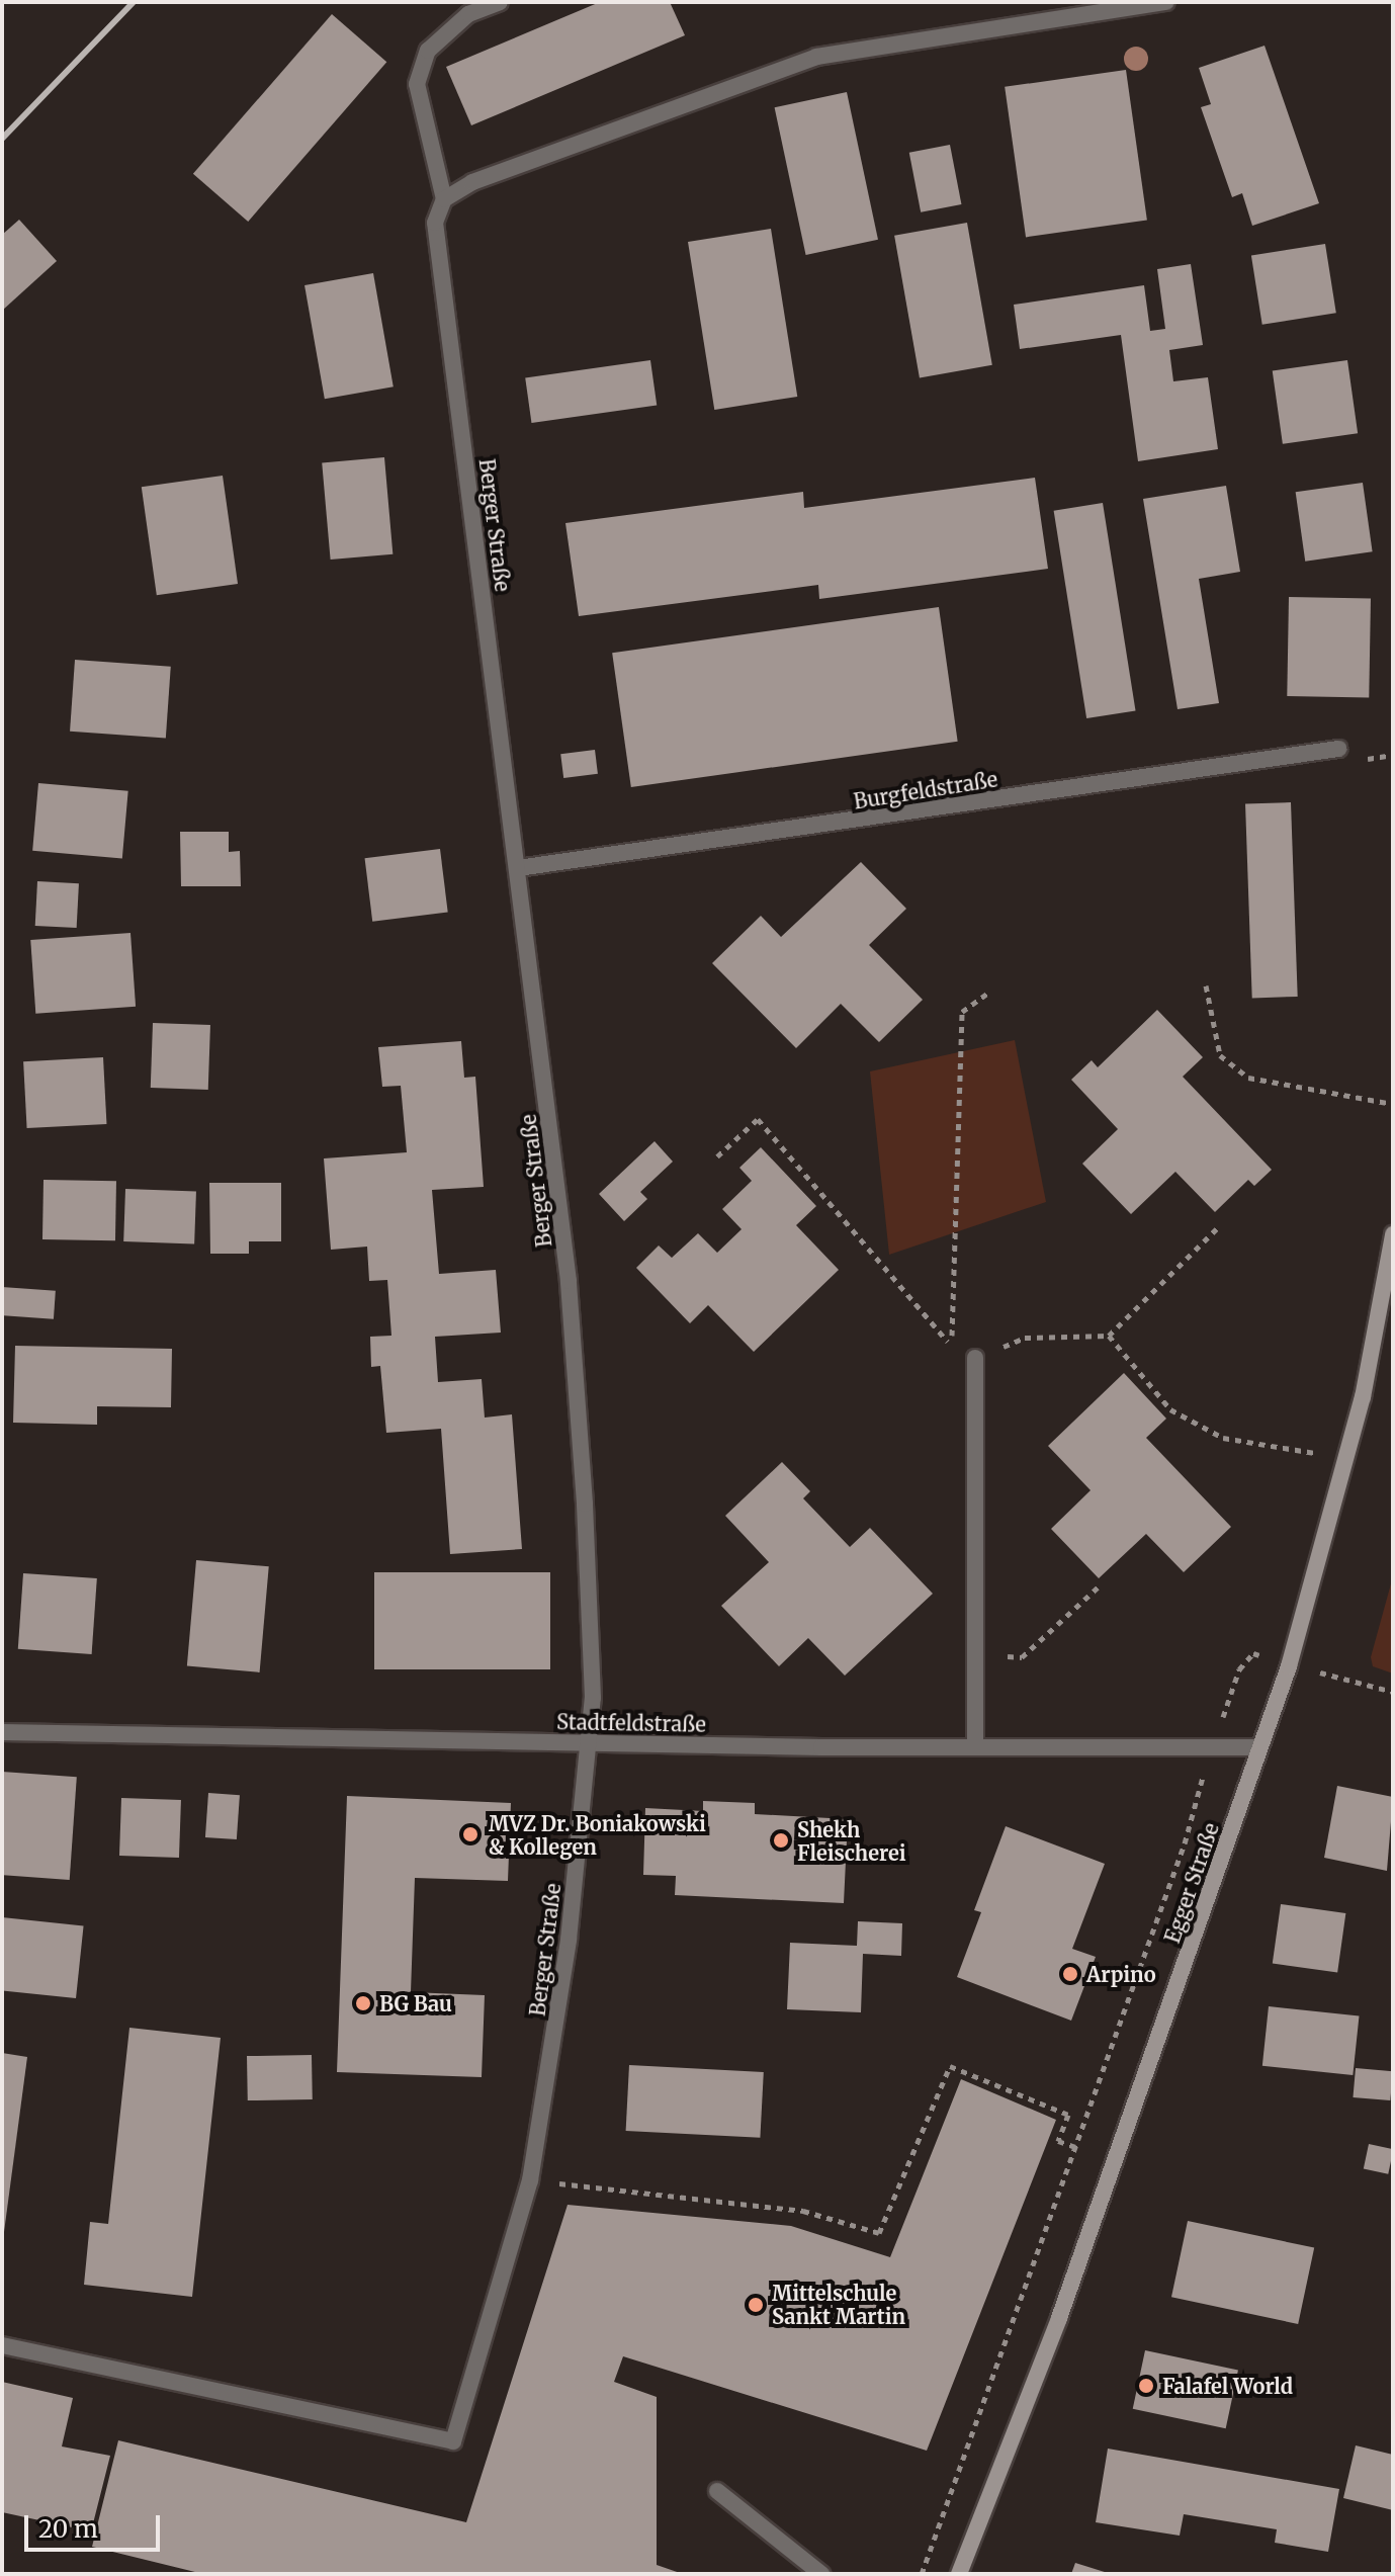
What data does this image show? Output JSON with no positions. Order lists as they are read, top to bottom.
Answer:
{
  "streets": {
    "street": [
      "Berger Straße",
      "Burgfeldstraße",
      "Stadtfeldstraße",
      "Egger Straße"
    ]
  },
  "crossings": [
    ["Berger Straße", "Burgfeldstraße"],
    ["Berger Straße", "Stadtfeldstraße"],
    ["Stadtfeldstraße", "Egger Straße"]
  ],
  "places": [
    "MVZ Dr. Boniakowski & Kollegen",
    "Shekh Fleischerei",
    "Arpino",
    "BG Bau",
    "Mittelschule Sankt Martin",
    "Falafel World"
  ],
  "scale_bar": "20 m"
}
